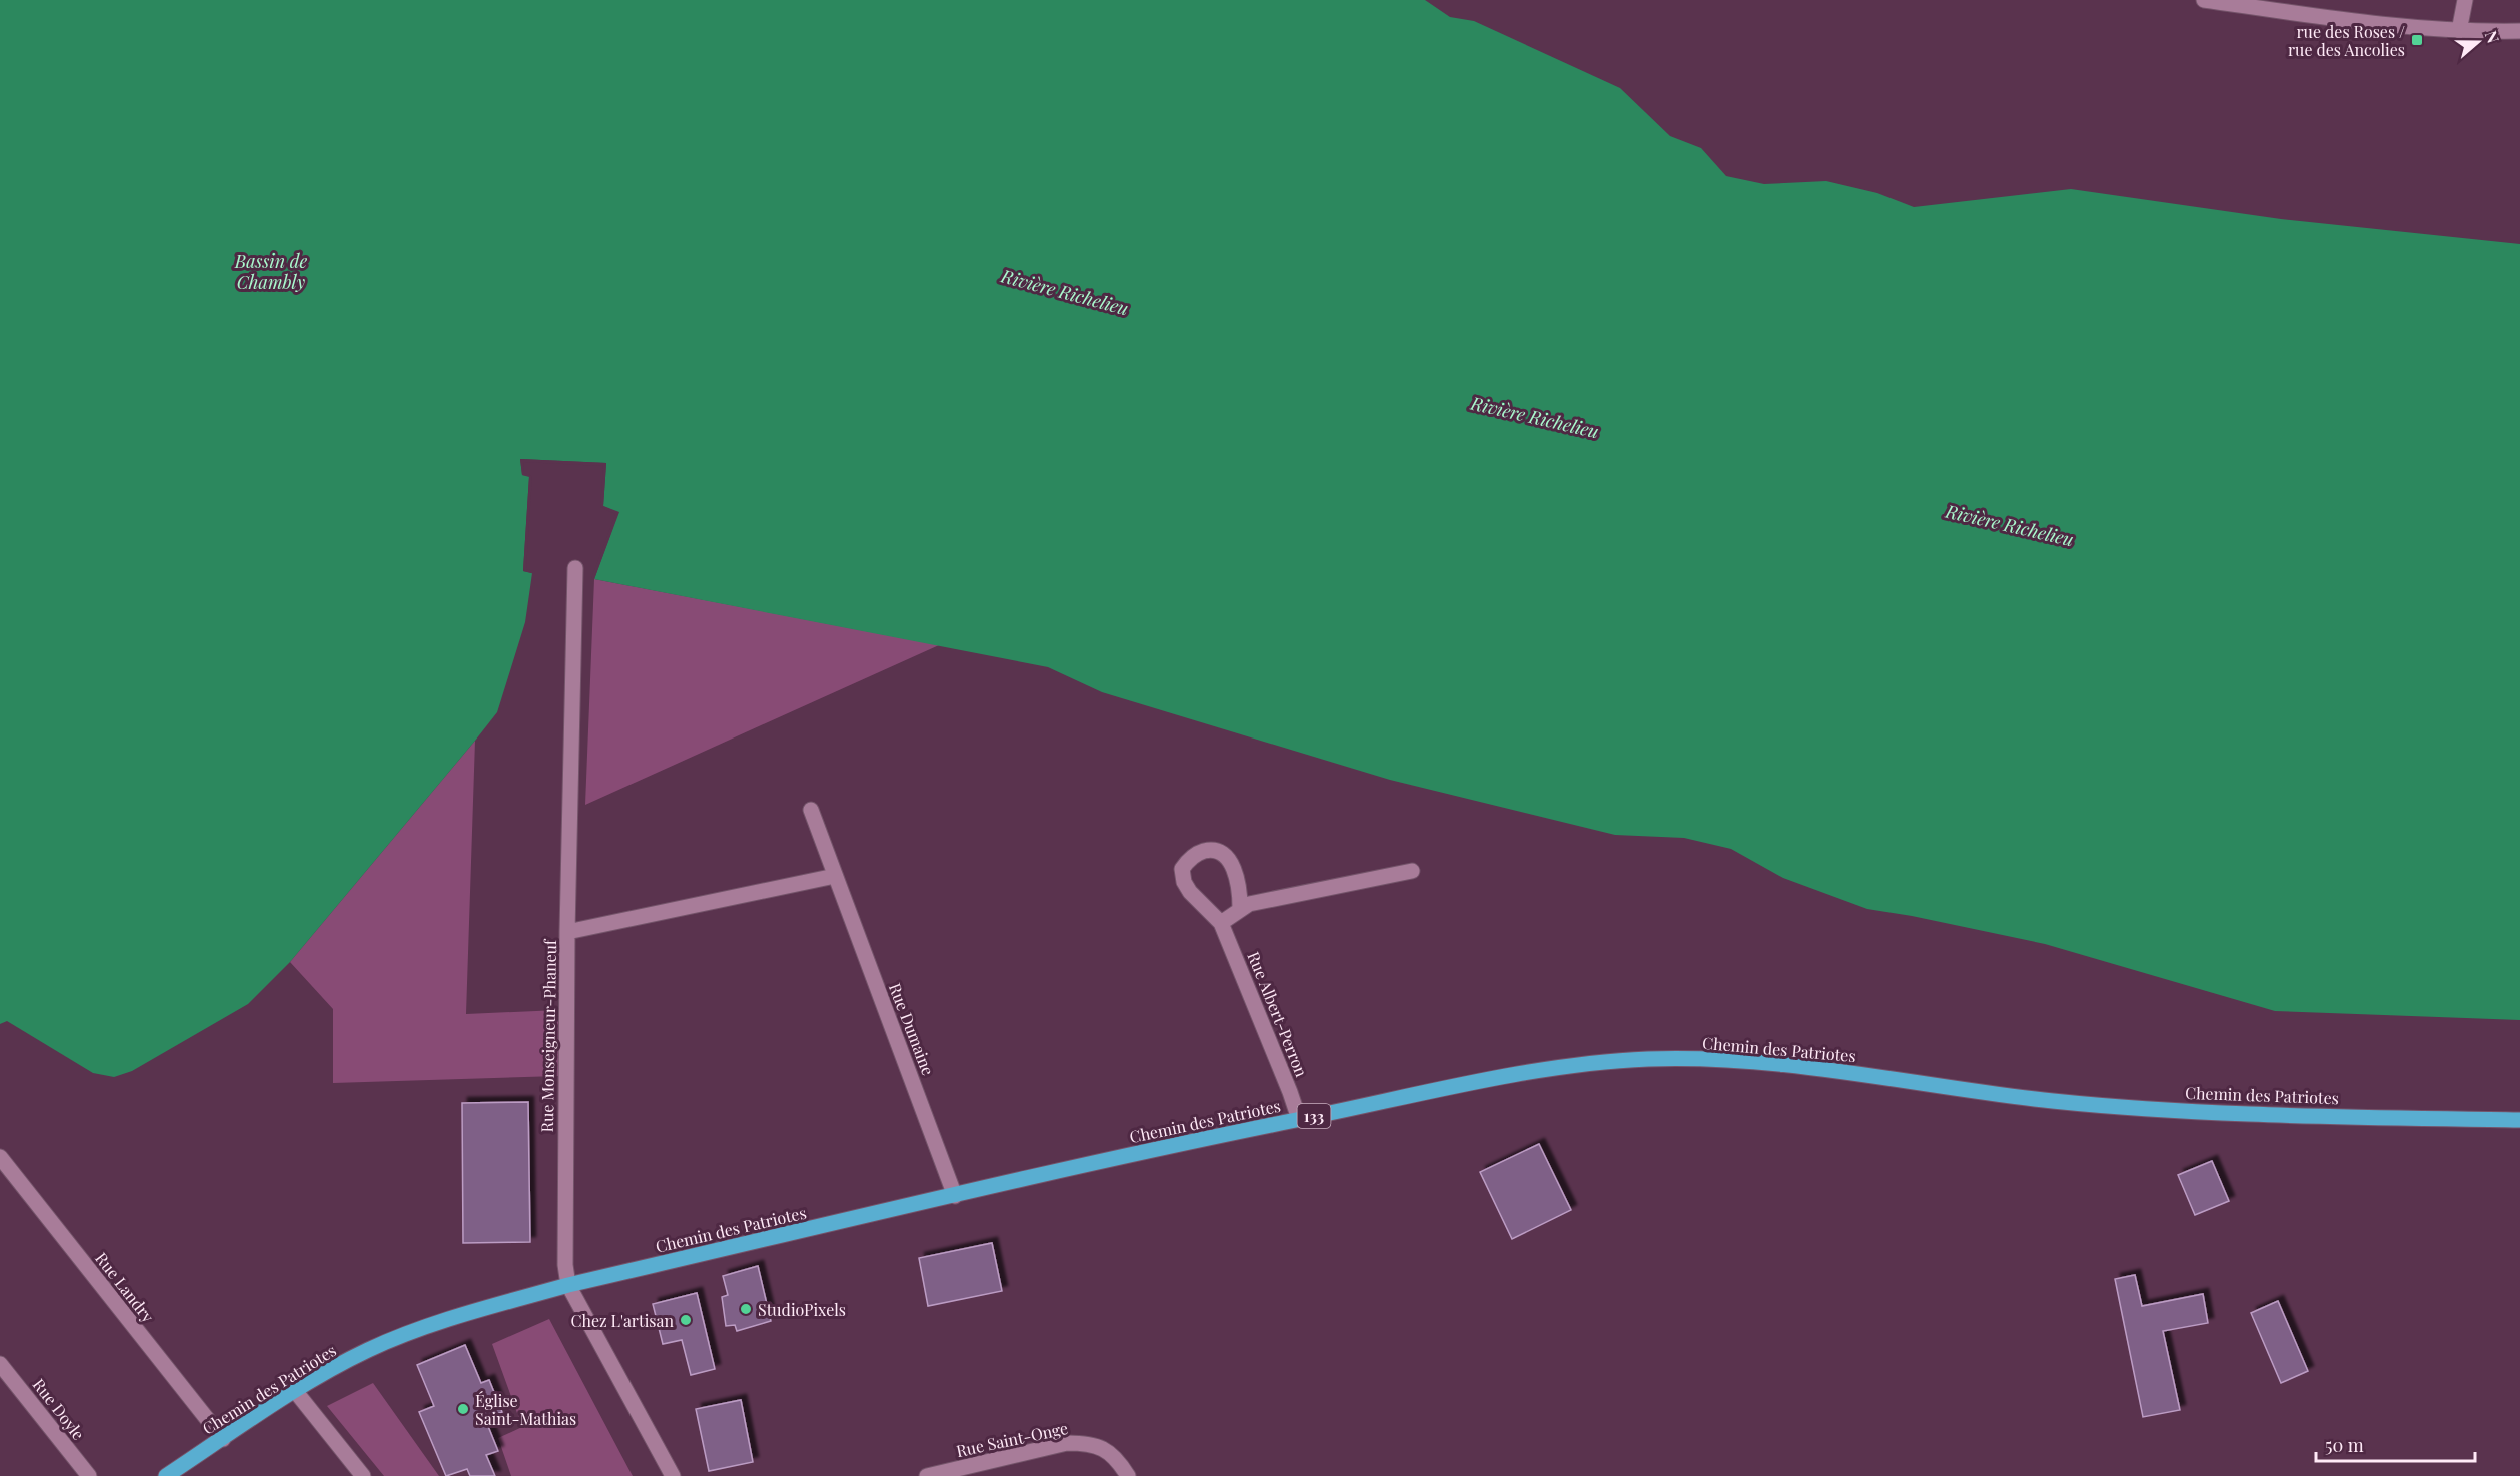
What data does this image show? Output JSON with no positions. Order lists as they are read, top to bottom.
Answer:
{
  "streets": {
    "main road": ["Chemin des Patriotes", "133"],
    "street": [
      "Rue Albert-Perron",
      "Rue Dumaine",
      "Rue Monseigneur-Phaneuf",
      "Rue Landry",
      "Rue Doyle",
      "Rue Saint-Onge"
    ]
  },
  "crossings": [
    ["Rue Albert-Perron", "Chemin des Patriotes"],
    ["Rue Dumaine", "Chemin des Patriotes"],
    ["Rue Monseigneur-Phaneuf", "Chemin des Patriotes"],
    ["Chemin des Patriotes", "Rue Landry"]
  ],
  "water": ["Bassin de Chambly", "Rivière Richelieu"],
  "places": {
    "transit": ["rue des Roses / rue des Ancolies"],
    "other": ["StudioPixels", "Chez L'artisan", "Église Saint-Mathias"]
  },
  "scale_bar": "50 m",
  "north": "right"
}
